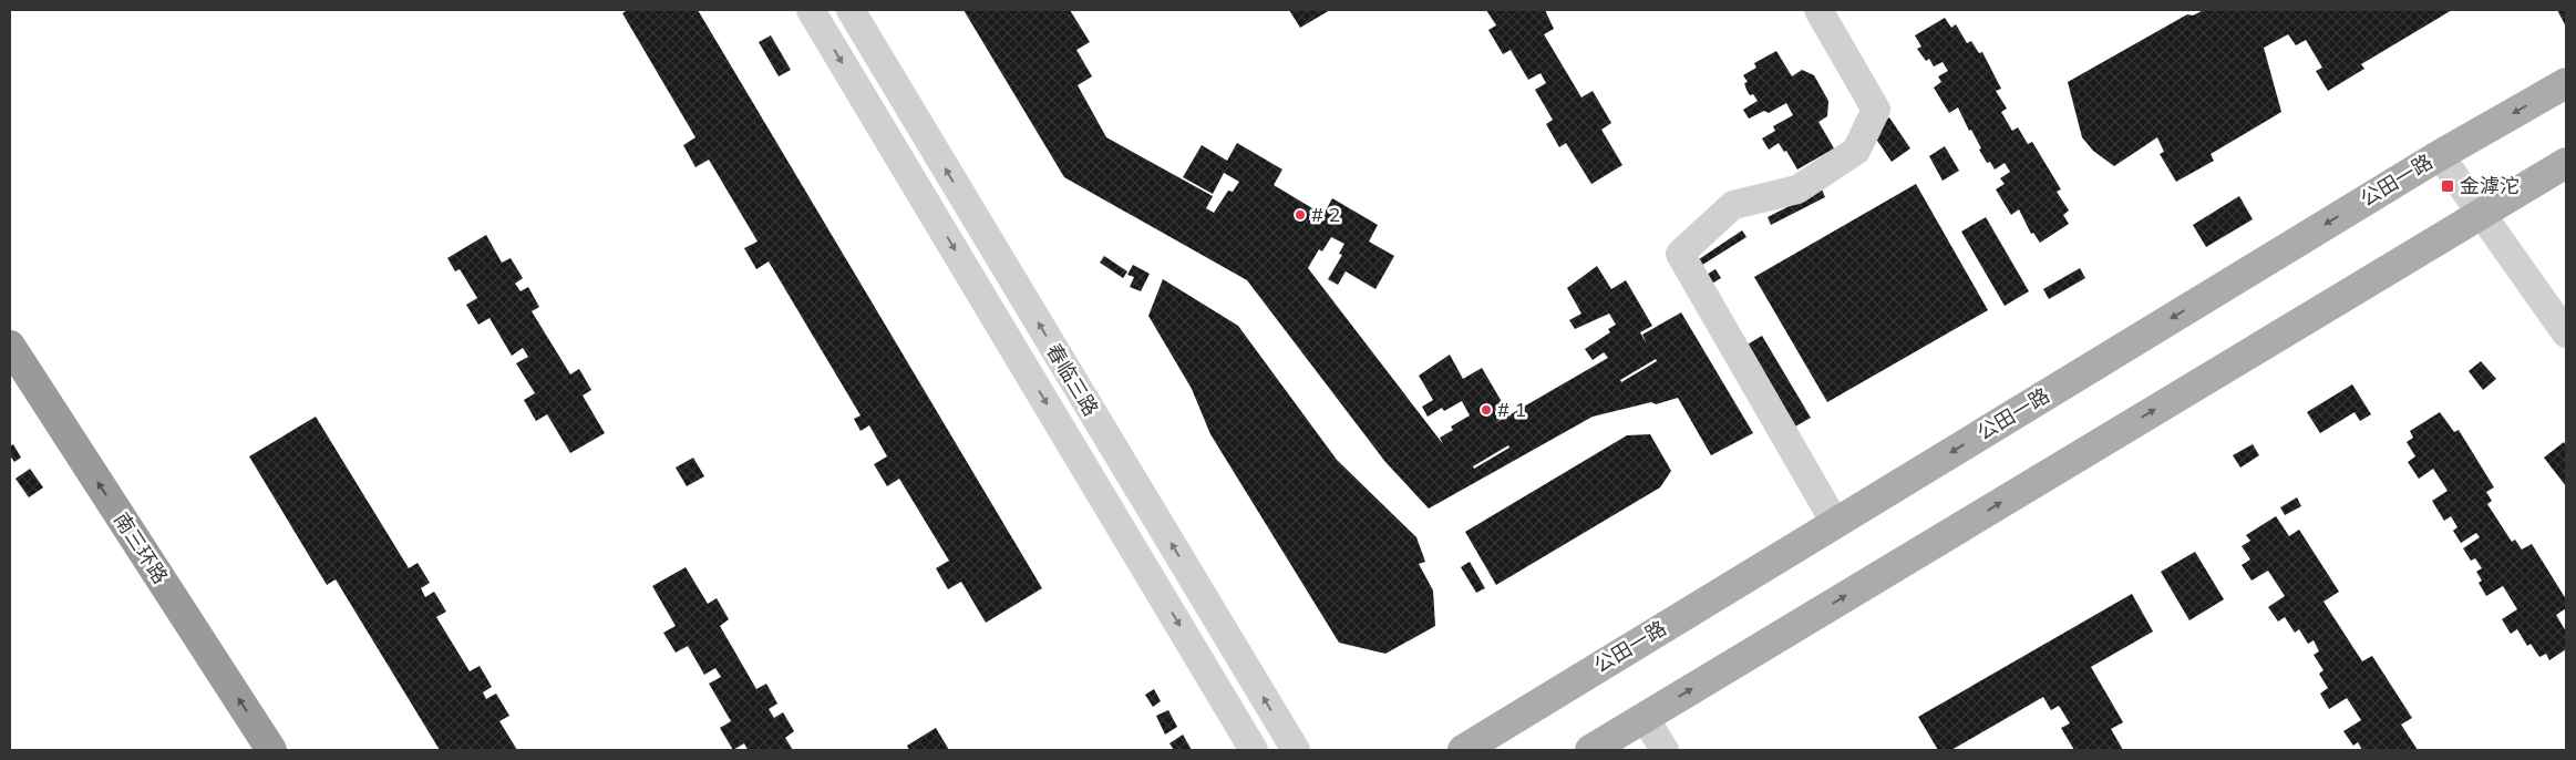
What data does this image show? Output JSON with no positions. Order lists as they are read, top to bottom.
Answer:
{
  "streets": {
    "highway": ["南三环路"],
    "main road": ["公田一路"],
    "street": ["春临三路"]
  },
  "one_way": ["南三环路"],
  "places": {
    "transit": ["金滹沱"],
    "other": ["# 2", "# 1"]
  }
}
